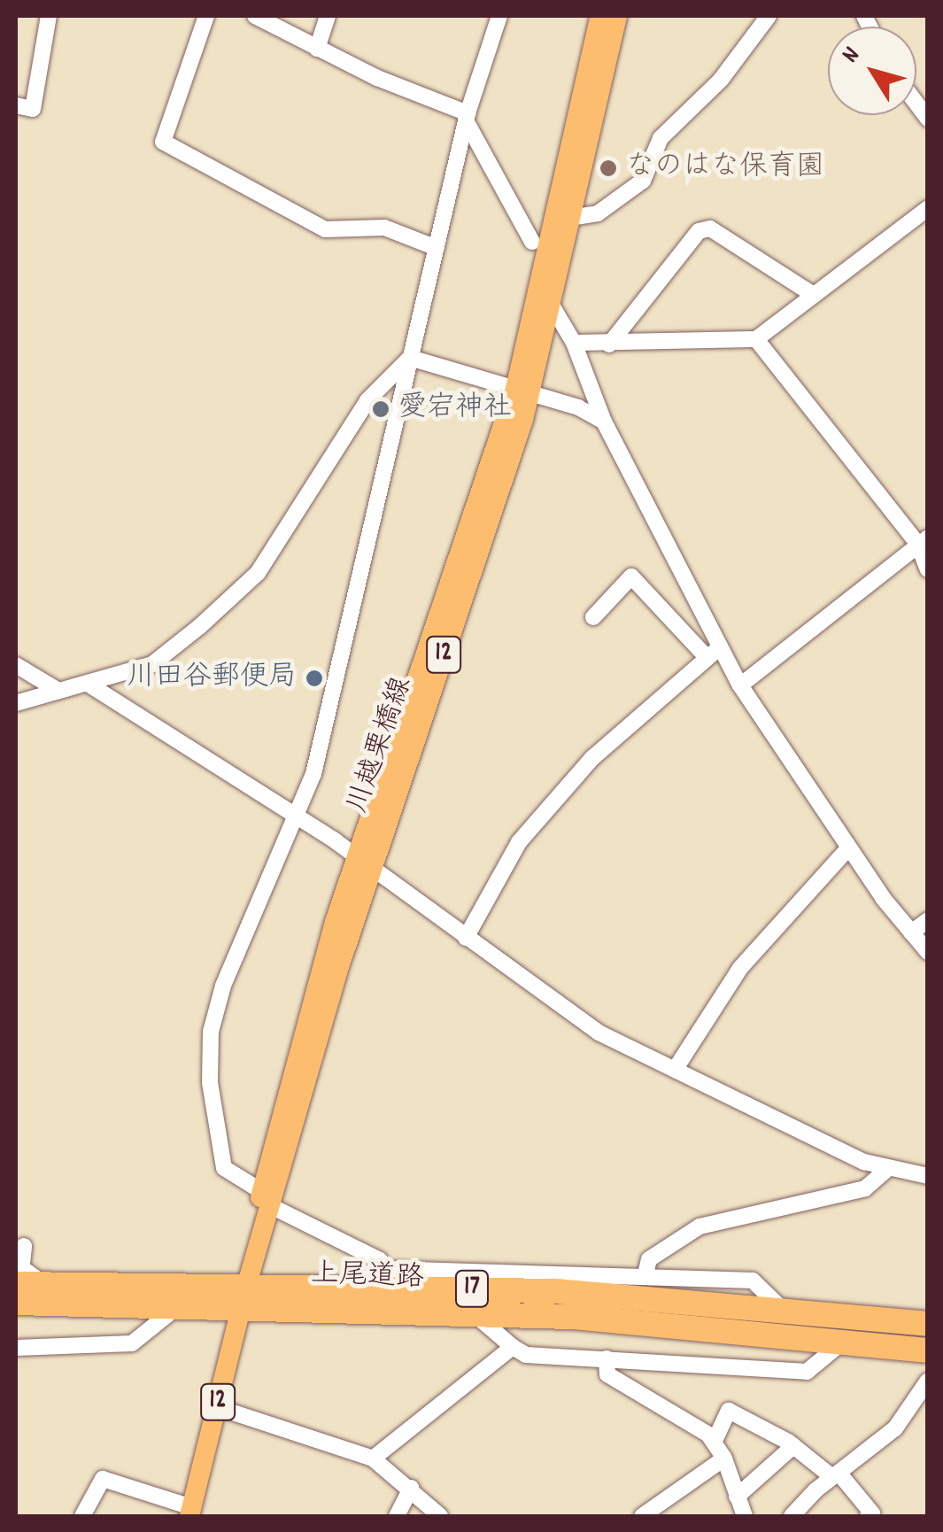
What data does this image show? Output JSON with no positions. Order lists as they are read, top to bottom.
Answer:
{
  "streets": {
    "highway": ["上尾道路", "17"],
    "main road": ["12", "川越栗橋線"]
  },
  "crossings": [
    ["川越栗橋線", "上尾道路"]
  ],
  "places": ["なのはな保育園", "愛宕神社", "川田谷郵便局"],
  "north": "top left"
}
